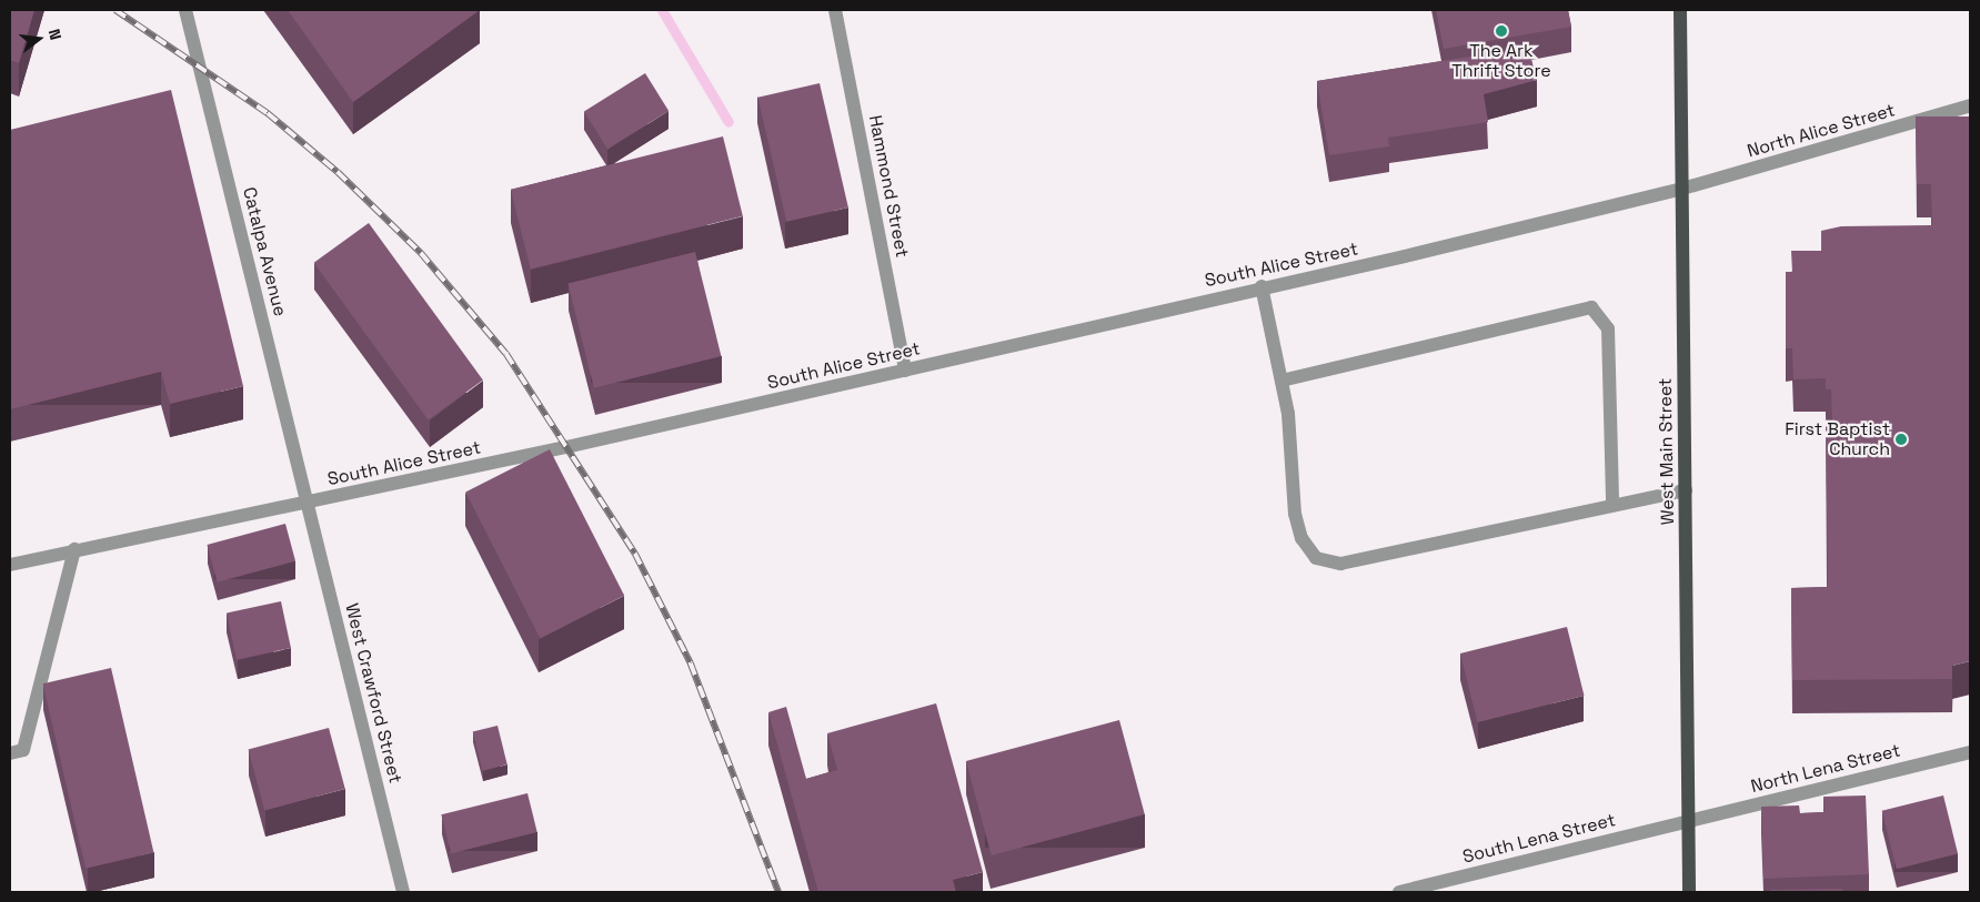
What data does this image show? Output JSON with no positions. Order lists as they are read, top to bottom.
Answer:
{
  "streets": {
    "main road": ["West Main Street"],
    "street": [
      "North Alice Street",
      "Hammond Street",
      "Catalpa Avenue",
      "South Alice Street",
      "West Crawford Street",
      "North Lena Street",
      "South Lena Street"
    ]
  },
  "crossings": [
    ["North Alice Street", "South Alice Street"],
    ["North Alice Street", "West Main Street"],
    ["Hammond Street", "South Alice Street"],
    ["Catalpa Avenue", "South Alice Street"],
    ["Catalpa Avenue", "West Crawford Street"],
    ["South Alice Street", "West Main Street"],
    ["South Alice Street", "West Crawford Street"],
    ["West Main Street", "North Lena Street"],
    ["West Main Street", "South Lena Street"],
    ["North Lena Street", "South Lena Street"]
  ],
  "places": ["The Ark Thrift Store", "First Baptist Church"],
  "north": "right"
}
